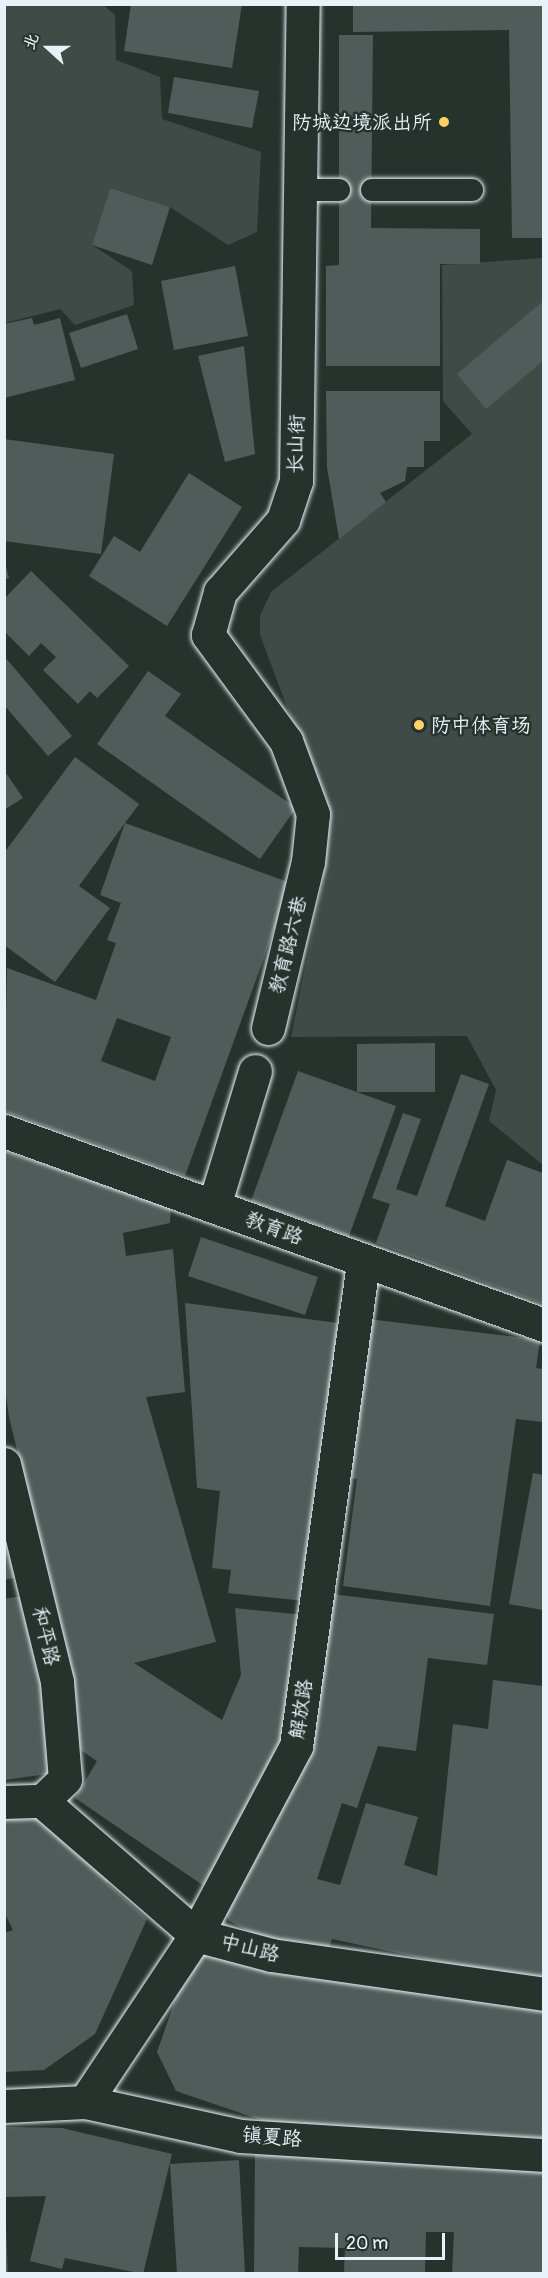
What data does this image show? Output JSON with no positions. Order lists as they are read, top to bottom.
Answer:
{
  "streets": {
    "street": [
      "长山街",
      "教育路六巷",
      "教育路",
      "和平路",
      "解放路",
      "中山路",
      "镇夏路"
    ]
  },
  "crossings": [
    ["长山街", "教育路六巷"],
    ["教育路", "解放路"],
    ["和平路", "中山路"],
    ["解放路", "中山路"],
    ["解放路", "镇夏路"]
  ],
  "places": ["防城边境派出所", "防中体育场"],
  "scale_bar": "20 m",
  "north": "left"
}
